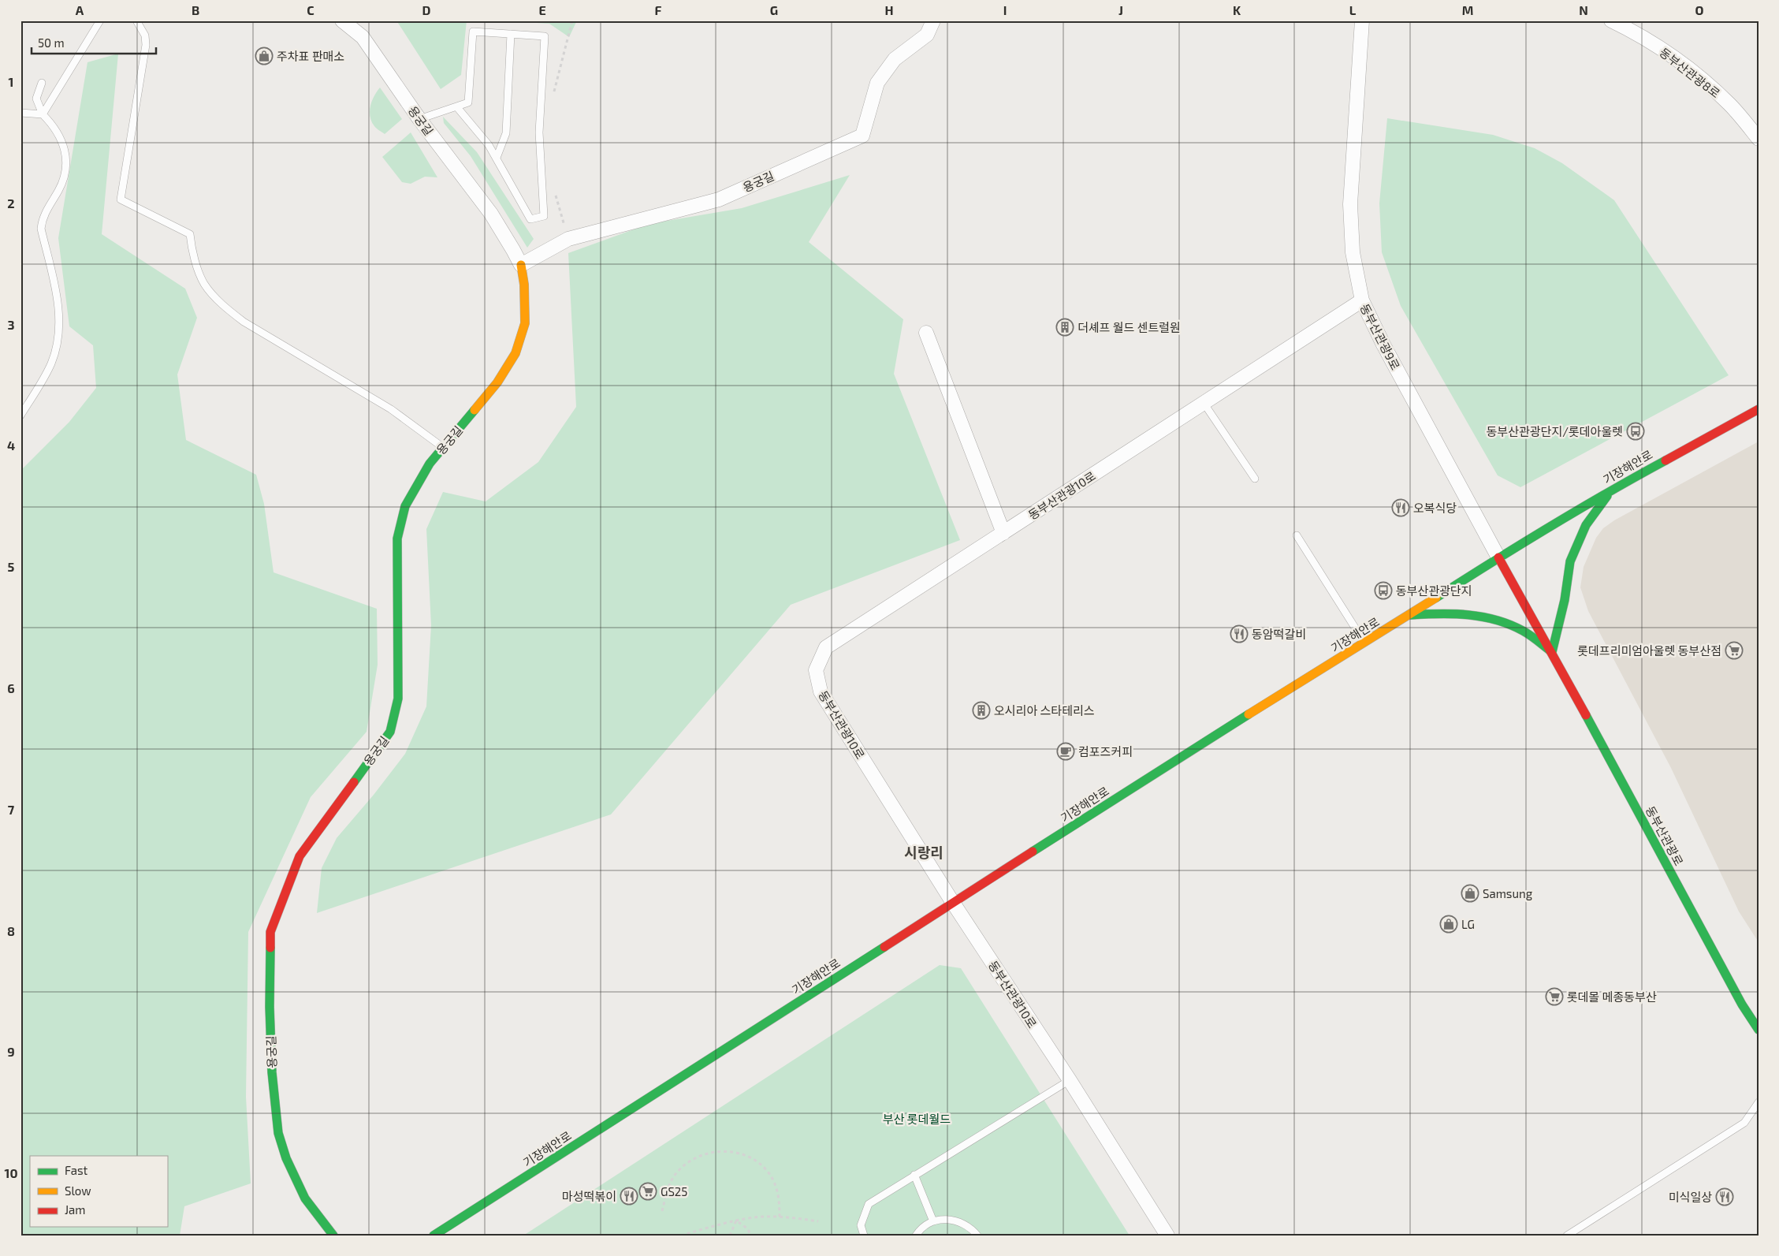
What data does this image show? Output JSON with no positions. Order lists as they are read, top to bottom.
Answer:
{
  "streets": {
    "main road": ["용궁길", "기장해안로", "동부산관광로"],
    "street": ["동부산관광8로", "동부산관광9로", "동부산관광10로"]
  },
  "crossings": [
    ["동부산관광9로", "기장해안로"],
    ["동부산관광9로", "동부산관광10로"],
    ["동부산관광9로", "동부산관광로"],
    ["기장해안로", "동부산관광10로"],
    ["기장해안로", "동부산관광로"]
  ],
  "districts": ["시랑리"],
  "parks": ["부산 롯데월드"],
  "places": {
    "shop": ["주차표 판매소", "Samsung", "LG"],
    "building": ["더셰프 월드 센트럴원", "오시리아 스타테리스"],
    "bus stop": ["동부산관광단지/롯데아울렛", "동부산관광단지"],
    "restaurant": [
      "오복식당",
      "동암떡갈비",
      "마성떡볶이",
      "미식일상"
    ],
    "supermarket": ["롯데프리미엄아울렛 동부산점", "롯데몰 메종동부산", "GS25"],
    "cafe": ["컴포즈커피"]
  },
  "legend": ["Fast", "Slow", "Jam"],
  "scale_bar": "50 m",
  "grid": {
    "columns": [
      "A",
      "B",
      "C",
      "D",
      "E",
      "F",
      "G",
      "H",
      "I",
      "J",
      "K",
      "L",
      "M",
      "N",
      "O"
    ],
    "rows": [
      "1",
      "2",
      "3",
      "4",
      "5",
      "6",
      "7",
      "8",
      "9",
      "10"
    ]
  }
}
